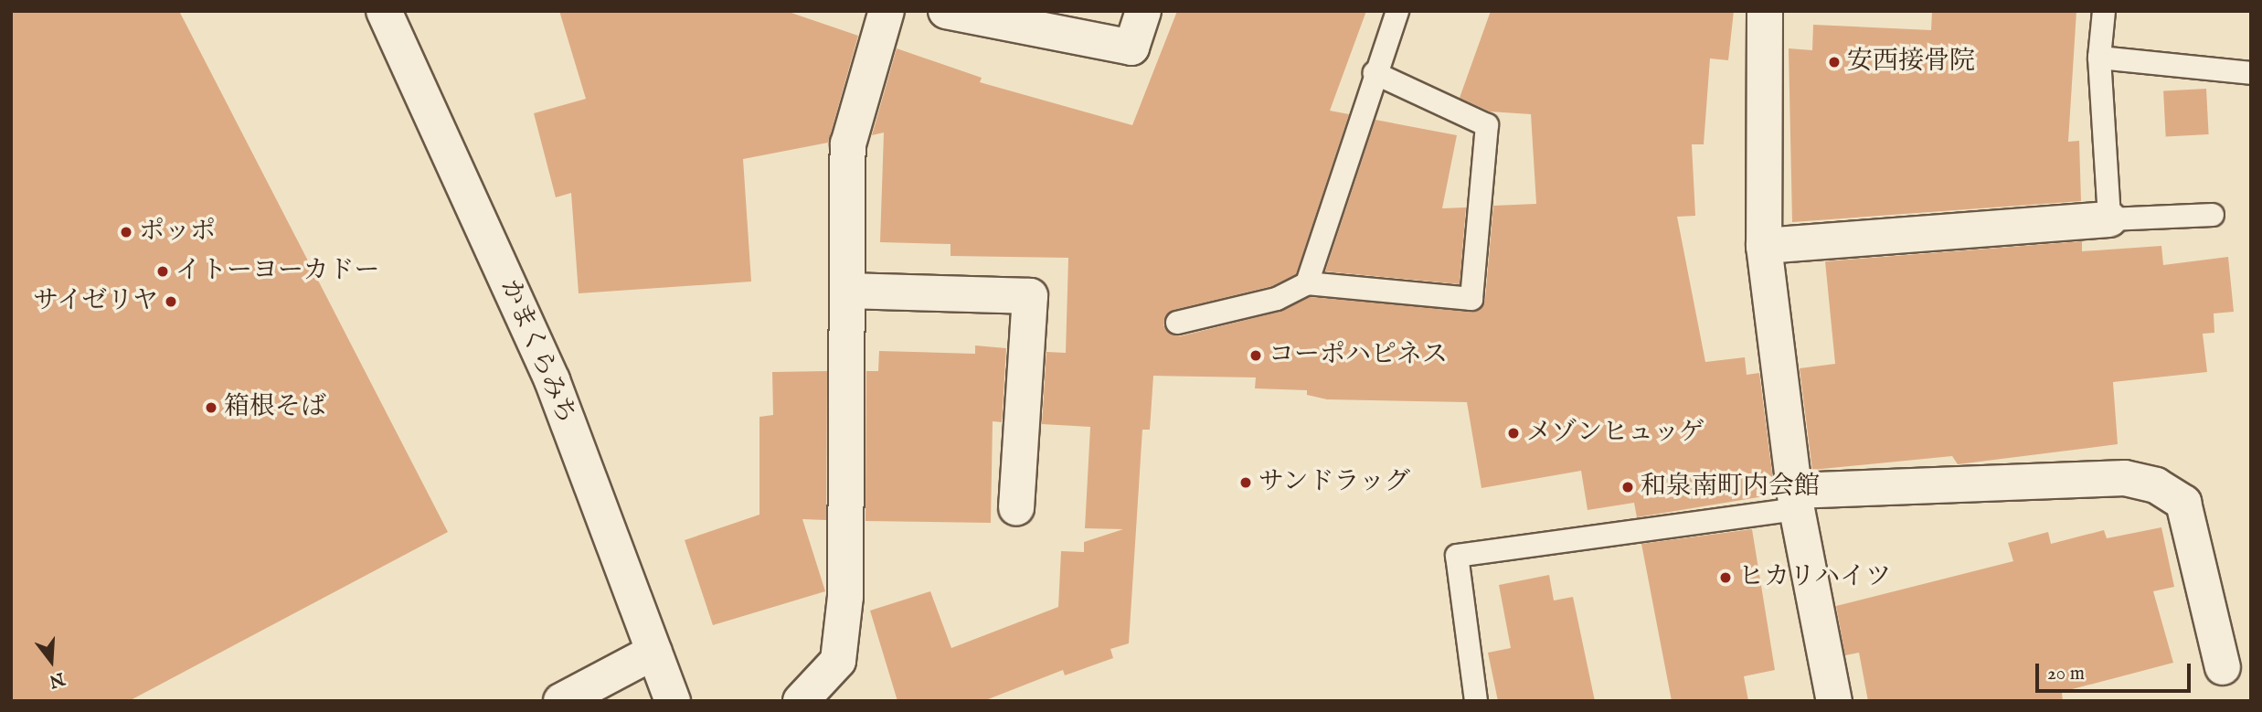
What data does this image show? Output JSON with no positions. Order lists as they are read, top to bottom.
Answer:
{
  "streets": {
    "street": ["かまくらみち"]
  },
  "places": [
    "安西接骨院",
    "ポッポ",
    "イトーヨーカドー",
    "サイゼリヤ",
    "コーポハピネス",
    "箱根そば",
    "メゾンヒュッゲ",
    "サンドラッグ",
    "和泉南町内会館",
    "ヒカリハイツ"
  ],
  "scale_bar": "20 m",
  "north": "bottom"
}
